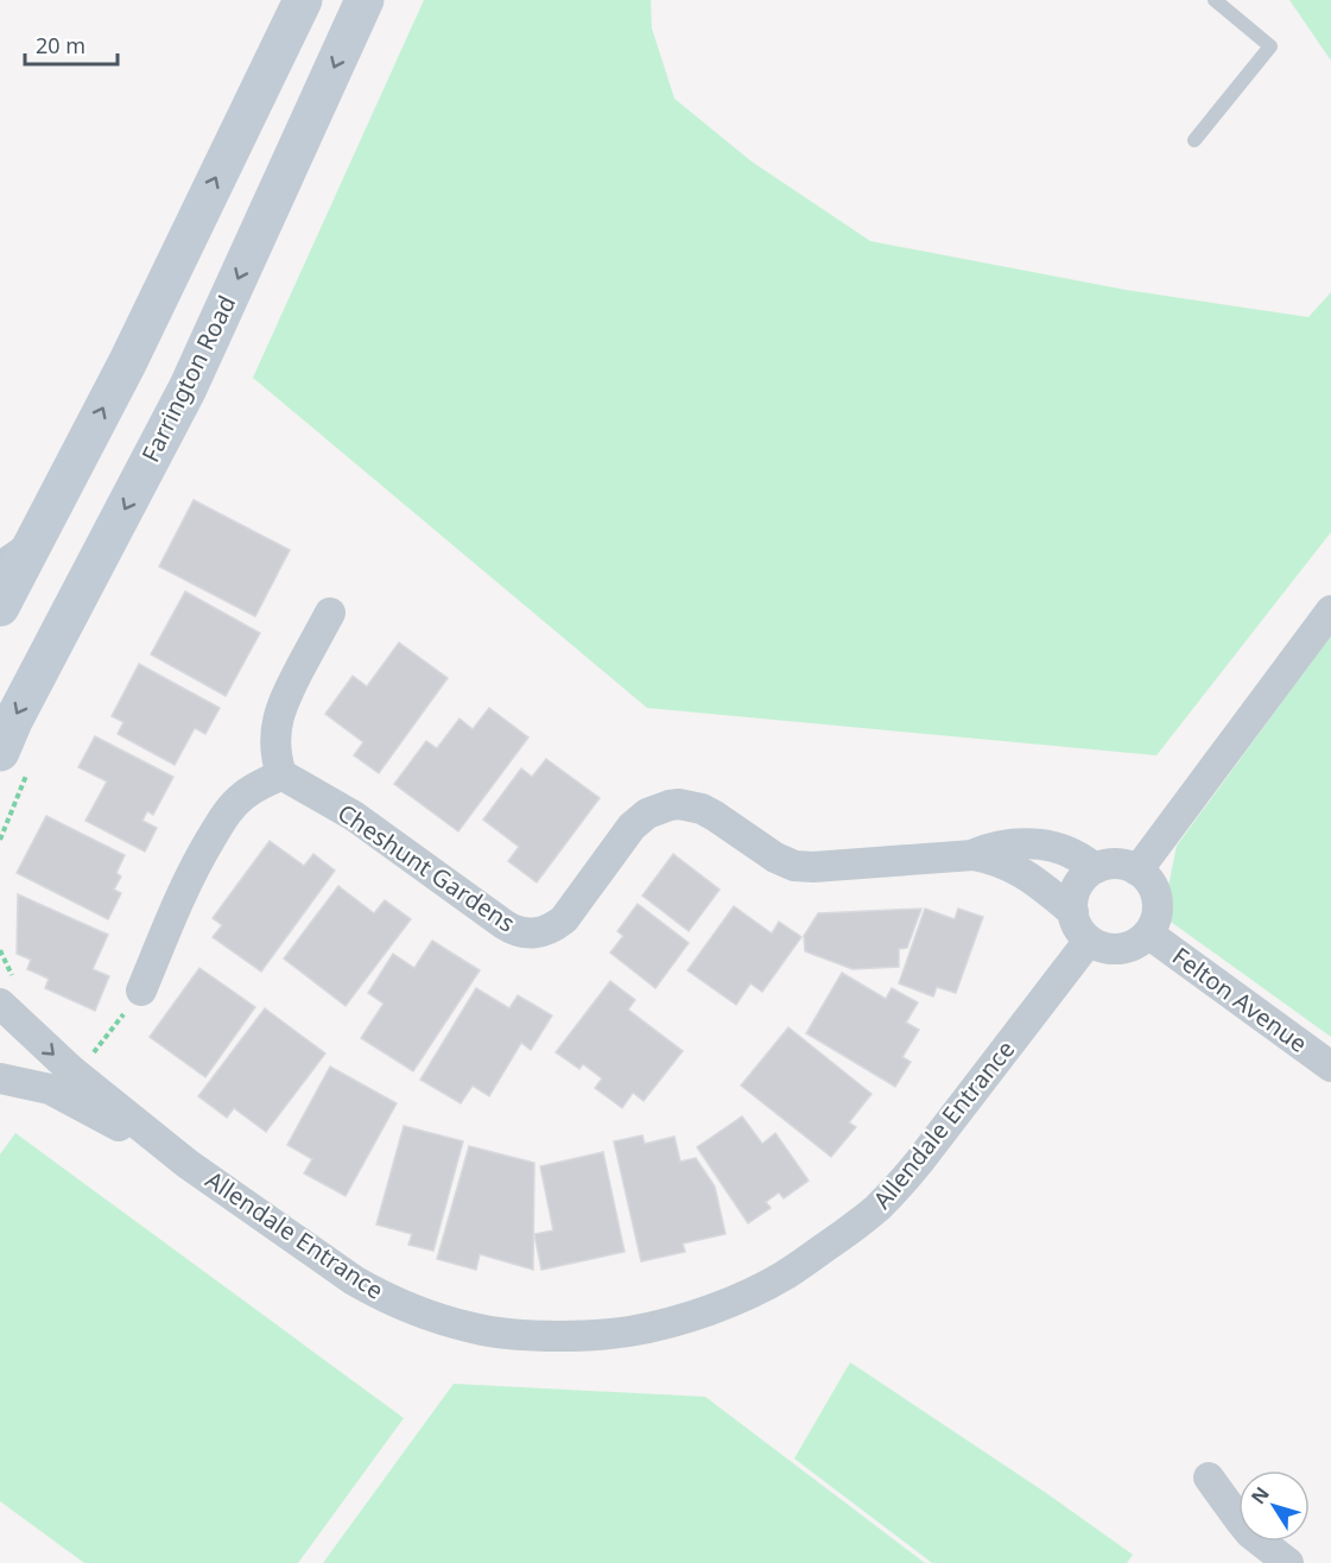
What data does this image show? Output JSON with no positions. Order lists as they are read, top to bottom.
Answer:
{
  "streets": {
    "main road": ["Farrington Road"],
    "street": ["Cheshunt Gardens", "Felton Avenue", "Allendale Entrance"]
  },
  "crossings": [
    ["Felton Avenue", "Allendale Entrance"]
  ],
  "scale_bar": "20 m",
  "north": "top left"
}
